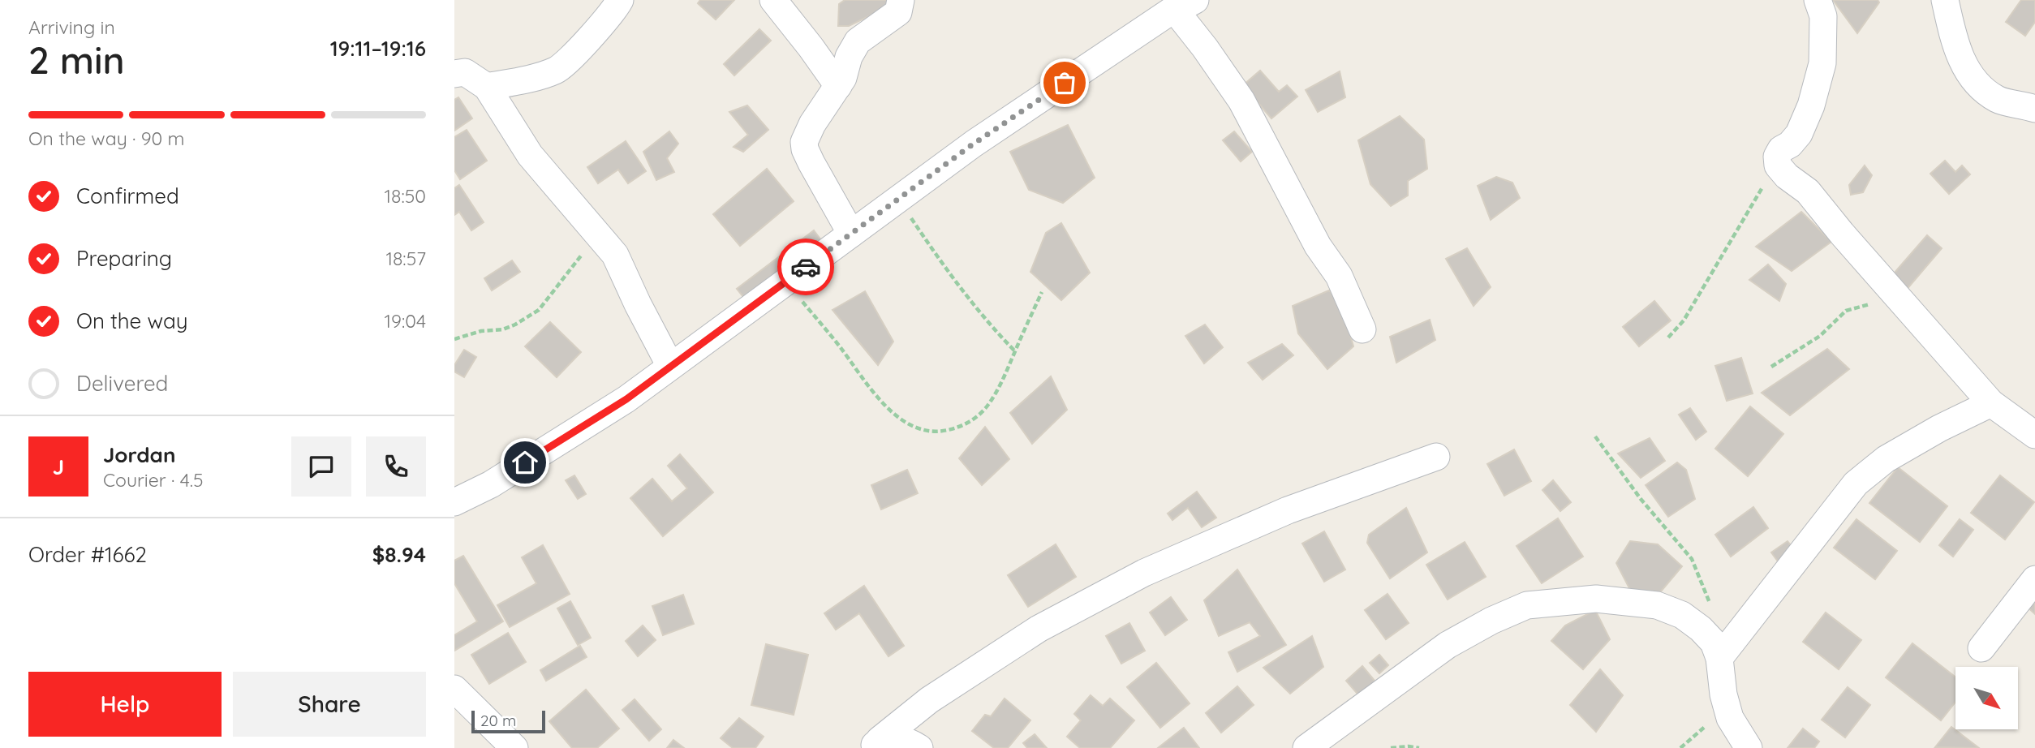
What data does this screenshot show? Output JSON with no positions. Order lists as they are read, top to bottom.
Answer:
{
  "scale_bar": "20 m",
  "north": "bottom right",
  "page": {
    "heading": ["2 min", "Arriving in", "19:11–19:16"],
    "panel": [
      "Jordan",
      "Courier · 4.5",
      "Order #1662",
      "$8.94"
    ],
    "bar": "On the way · 90 m",
    "list": [
      ["Confirmed", "18:50"],
      ["Preparing", "18:57"],
      ["On the way", "19:04"],
      "Delivered"
    ],
    "round": "J",
    "buttons": ["Help", "Share"],
    "scale": "20 m"
  }
}
